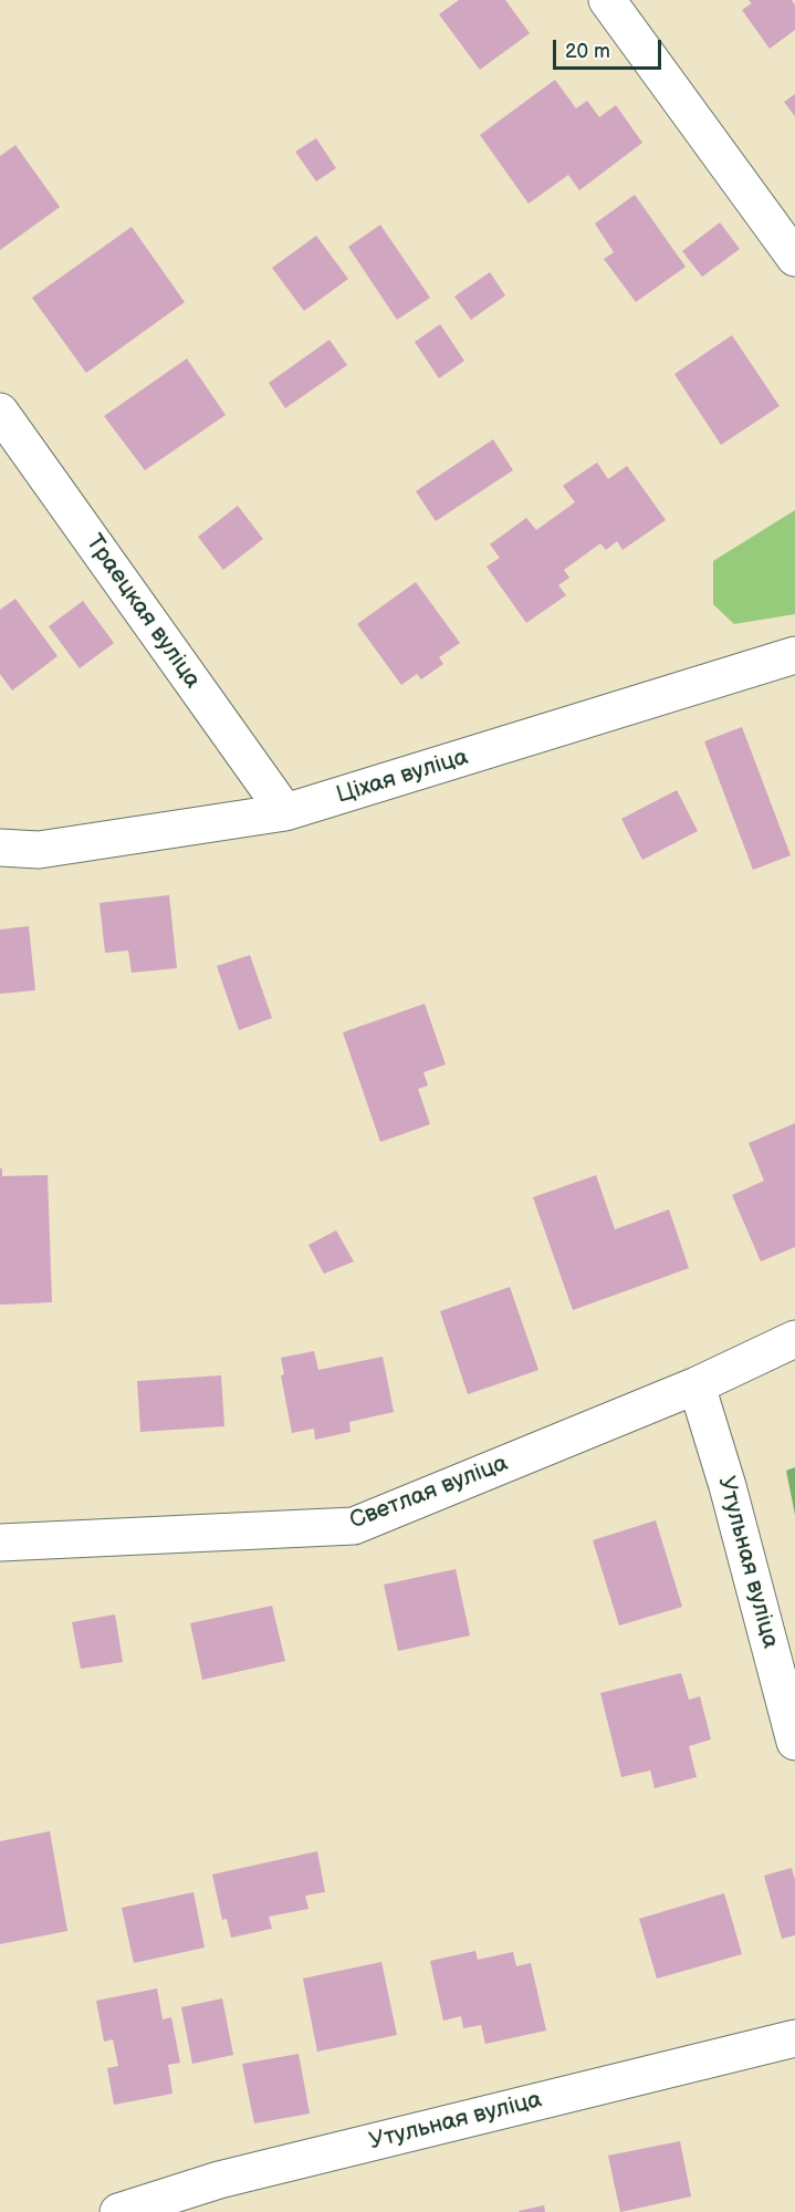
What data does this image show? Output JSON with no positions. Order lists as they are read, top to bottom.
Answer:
{
  "streets": {
    "street": [
      "Траецкая вуліца",
      "Ціхая вуліца",
      "Светлая вуліца",
      "Утульная вуліца"
    ]
  },
  "crossings": [
    ["Траецкая вуліца", "Ціхая вуліца"],
    ["Светлая вуліца", "Утульная вуліца"]
  ],
  "scale_bar": "20 m"
}
